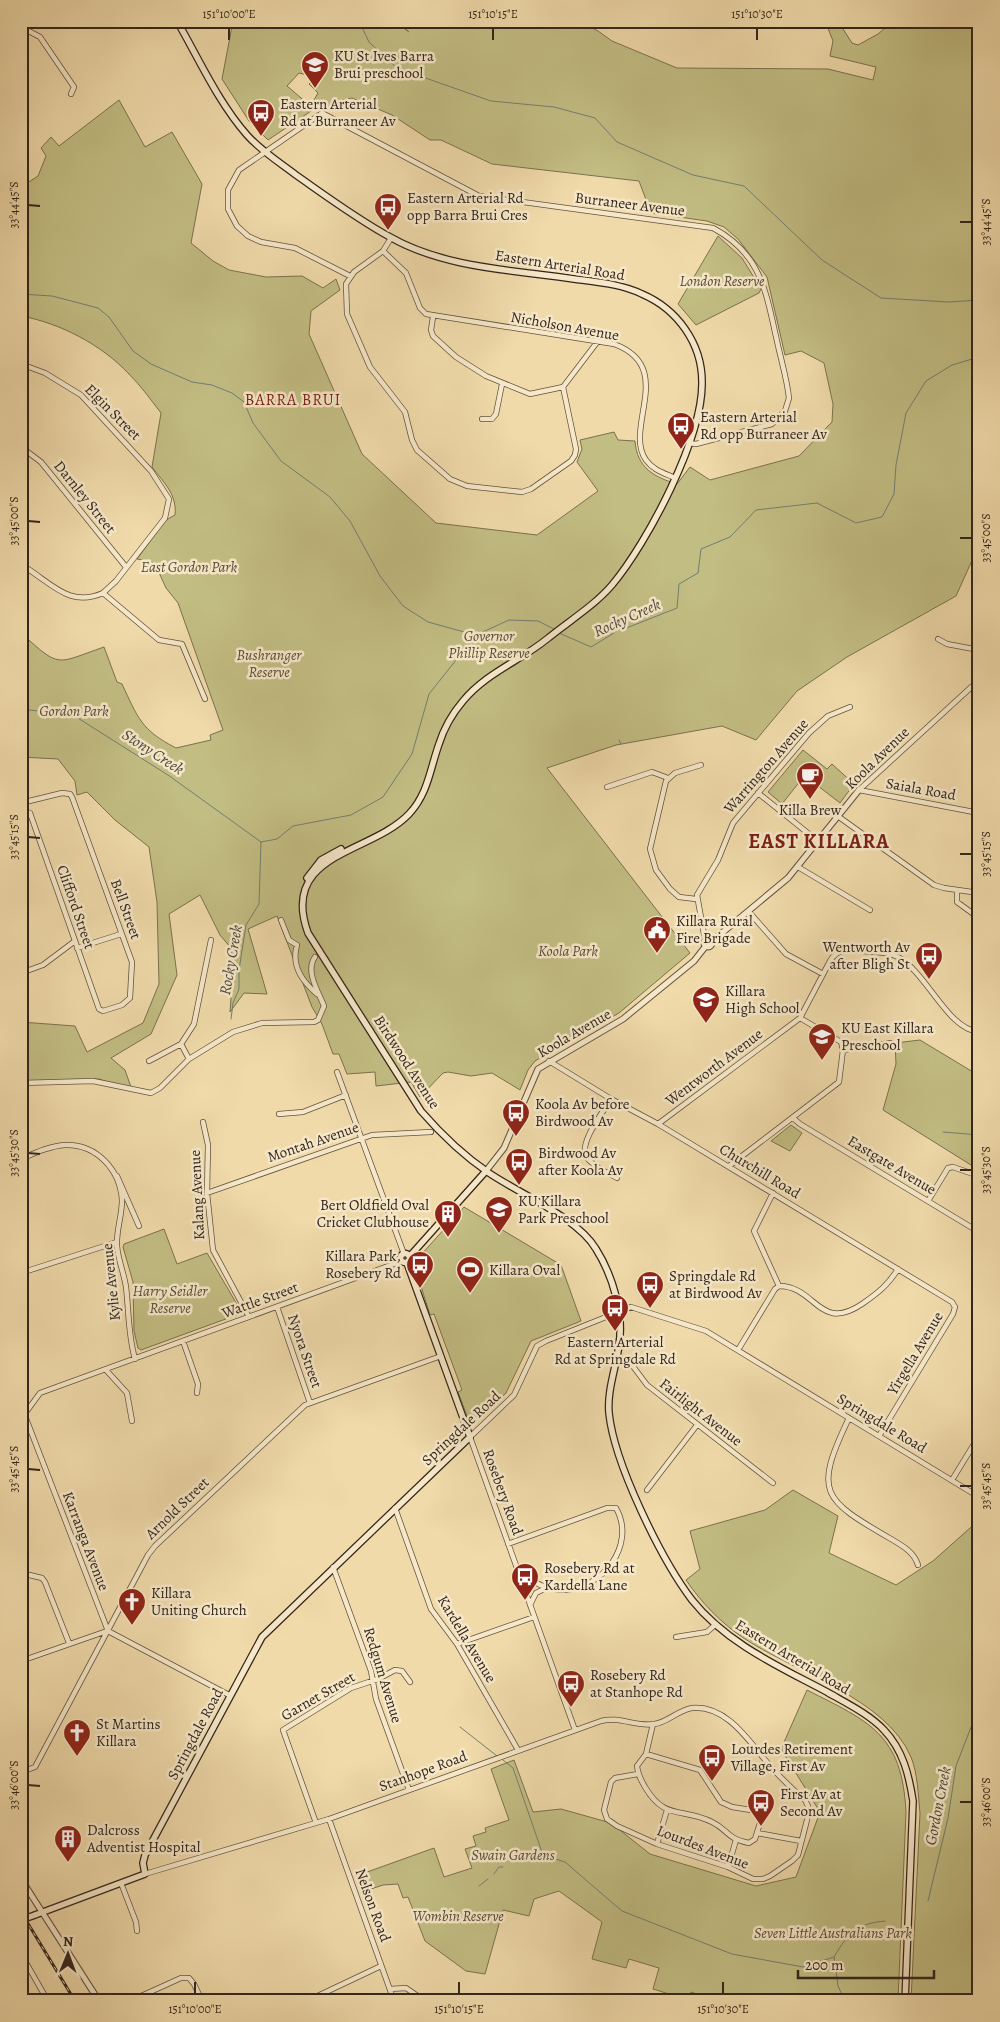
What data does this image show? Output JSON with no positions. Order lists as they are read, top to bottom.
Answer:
{
  "streets": {
    "main road": [
      "Eastern Arterial Road",
      "Koola Avenue",
      "Birdwood Avenue",
      "Springdale Road",
      "Rosebery Road",
      "Stanhope Road"
    ],
    "street": [
      "Burraneer Avenue",
      "Nicholson Avenue",
      "Elgin Street",
      "Darnley Street",
      "Warrington Avenue",
      "Saiala Road",
      "Clifford Street",
      "Bell Street",
      "Wentworth Avenue",
      "Montah Avenue",
      "Eastgate Avenue",
      "Churchill Road",
      "Kalang Avenue",
      "Kylie Avenue",
      "Wattle Street",
      "Nyora Street",
      "Yirgella Avenue",
      "Fairlight Avenue",
      "Arnold Street",
      "Karranga Avenue",
      "Kardella Avenue",
      "Redgum Avenue",
      "Garnet Street",
      "Lourdes Avenue",
      "Nelson Road"
    ]
  },
  "crossings": [
    ["Burraneer Avenue", "Eastern Arterial Road"],
    ["Eastern Arterial Road", "Nicholson Avenue"],
    ["Eastern Arterial Road", "Birdwood Avenue"],
    ["Eastern Arterial Road", "Fairlight Avenue"],
    ["Eastern Arterial Road", "Springdale Road"],
    ["Elgin Street", "Darnley Street"],
    ["Koola Avenue", "Saiala Road"],
    ["Koola Avenue", "Birdwood Avenue"],
    ["Koola Avenue", "Churchill Road"],
    ["Koola Avenue", "Wattle Street"],
    ["Koola Avenue", "Rosebery Road"],
    ["Clifford Street", "Bell Street"],
    ["Birdwood Avenue", "Springdale Road"],
    ["Wentworth Avenue", "Churchill Road"],
    ["Montah Avenue", "Kalang Avenue"],
    ["Montah Avenue", "Rosebery Road"],
    ["Churchill Road", "Yirgella Avenue"],
    ["Kalang Avenue", "Wattle Street"],
    ["Kylie Avenue", "Wattle Street"],
    ["Wattle Street", "Nyora Street"],
    ["Wattle Street", "Rosebery Road"],
    ["Wattle Street", "Karranga Avenue"],
    ["Nyora Street", "Arnold Street"],
    ["Yirgella Avenue", "Springdale Road"],
    ["Springdale Road", "Rosebery Road"],
    ["Springdale Road", "Kardella Avenue"],
    ["Springdale Road", "Redgum Avenue"],
    ["Springdale Road", "Stanhope Road"],
    ["Rosebery Road", "Arnold Street"],
    ["Rosebery Road", "Stanhope Road"],
    ["Arnold Street", "Karranga Avenue"],
    ["Kardella Avenue", "Stanhope Road"],
    ["Redgum Avenue", "Garnet Street"],
    ["Redgum Avenue", "Stanhope Road"],
    ["Garnet Street", "Stanhope Road"],
    ["Stanhope Road", "Lourdes Avenue"],
    ["Stanhope Road", "Nelson Road"]
  ],
  "districts": ["BARRA BRUI", "EAST KILLARA"],
  "water": ["Rocky Creek", "Stony Creek", "Gordon Creek"],
  "parks": [
    "London Reserve",
    "East Gordon Park",
    "Governor Phillip Reserve",
    "Bushranger Reserve",
    "Gordon Park",
    "Koola Park",
    "Harry Seidler Reserve",
    "Swain Gardens",
    "Wombin Reserve",
    "Seven Little Australians Park"
  ],
  "places": {
    "school or university": [
      "KU St Ives Barra Brui preschool",
      "Killara High School",
      "KU East Killara Preschool",
      "KU Killara Park Preschool"
    ],
    "bus stop": [
      "Eastern Arterial Rd at Burraneer Av",
      "Eastern Arterial Rd opp Barra Brui Cres",
      "Eastern Arterial Rd opp Burraneer Av",
      "Wentworth Av after Bligh St",
      "Koola Av before Birdwood Av",
      "Birdwood Av after Koola Av",
      "Killara Park, Rosebery Rd",
      "Springdale Rd at Birdwood Av",
      "Eastern Arterial Rd at Springdale Rd",
      "Rosebery Rd at Kardella Lane",
      "Rosebery Rd at Stanhope Rd",
      "Lourdes Retirement Village, First Av",
      "First Av at Second Av"
    ],
    "cafe": ["Killa Brew"],
    "public building": ["Killara Rural Fire Brigade"],
    "building": ["Bert Oldfield Oval Cricket Clubhouse", "Dalcross Adventist Hospital"],
    "sports": ["Killara Oval"],
    "church": ["Killara Uniting Church", "St Martins Killara"]
  },
  "scale_bar": "200 m",
  "north": "top",
  "coordinates": [
    "151°10'00\"E",
    "151°10'15\"E",
    "151°10'30\"E",
    "33°44'45\"S",
    "33°45'00\"S",
    "33°45'15\"S",
    "33°45'30\"S",
    "33°45'45\"S",
    "33°46'00\"S"
  ]
}
